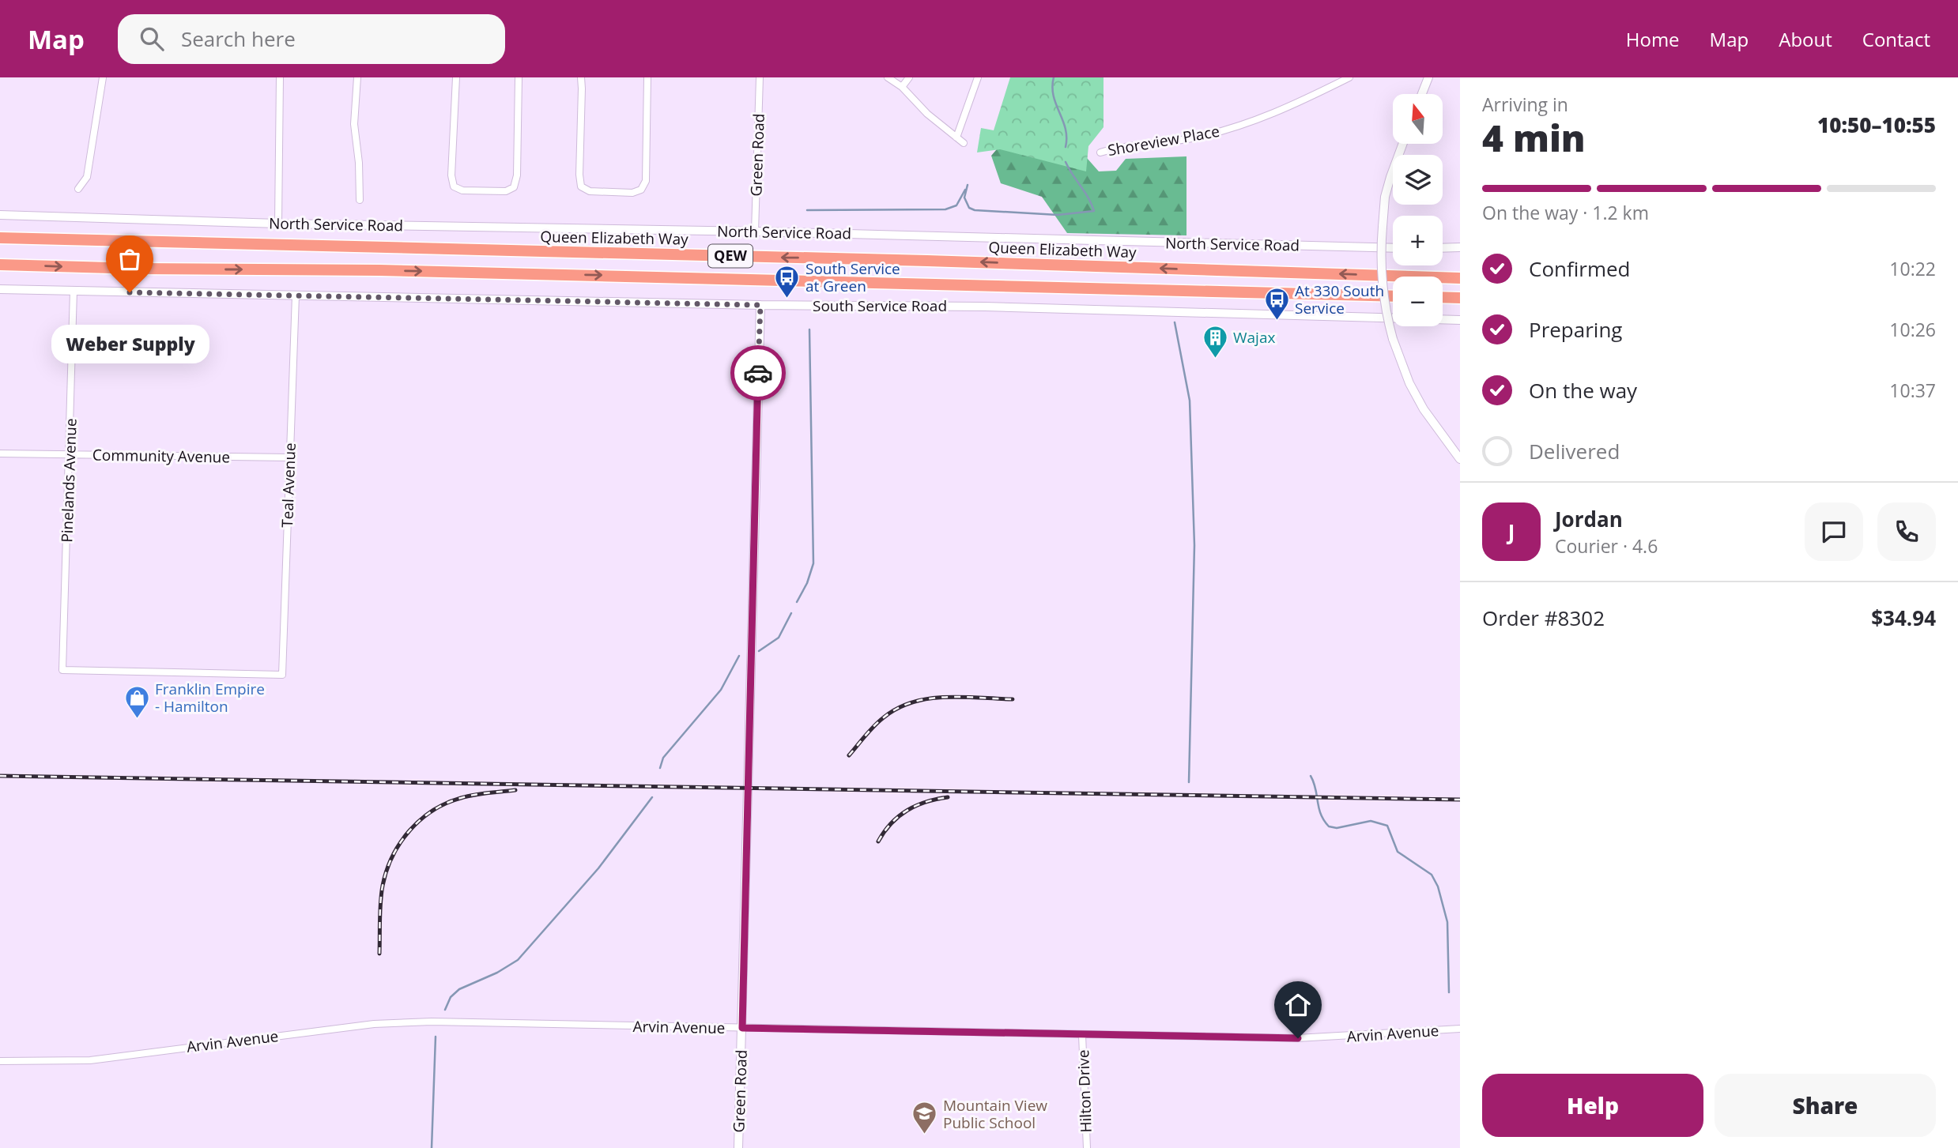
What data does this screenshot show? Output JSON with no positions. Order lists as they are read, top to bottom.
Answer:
{
  "streets": {
    "highway": ["Queen Elizabeth Way", "QEW"],
    "street": [
      "Shoreview Place",
      "Green Road",
      "North Service Road",
      "South Service Road",
      "Community Avenue",
      "Pinelands Avenue",
      "Teal Avenue",
      "Arvin Avenue",
      "Hilton Drive"
    ]
  },
  "crossings": [
    ["Green Road", "North Service Road"],
    ["Green Road", "South Service Road"],
    ["Green Road", "Arvin Avenue"],
    ["South Service Road", "Pinelands Avenue"],
    ["South Service Road", "Teal Avenue"],
    ["Community Avenue", "Pinelands Avenue"],
    ["Community Avenue", "Teal Avenue"],
    ["Pinelands Avenue", "Teal Avenue"],
    ["Arvin Avenue", "Hilton Drive"]
  ],
  "places": {
    "other": ["Weber Supply"],
    "bus stop": ["South Service at Green", "At 330 South Service"],
    "building": ["Wajax"],
    "shop": ["Franklin Empire - Hamilton"],
    "school or university": ["Mountain View Public School"]
  },
  "north": "top",
  "page": {
    "header": "Map",
    "search": "Search here",
    "nav": [
      "Home",
      "Map",
      "About",
      "Contact"
    ],
    "heading": ["4 min", "Arriving in", "10:50–10:55"],
    "panel": [
      "Jordan",
      "Courier · 4.6",
      "Order #8302",
      "$34.94"
    ],
    "map_buttons": ["+", "−"],
    "bar": "On the way · 1.2 km",
    "list": [
      ["Confirmed", "10:22"],
      ["Preparing", "10:26"],
      ["On the way", "10:37"],
      "Delivered"
    ],
    "bubble": "Weber Supply",
    "round": "J",
    "buttons": ["Help", "Share"]
  }
}
